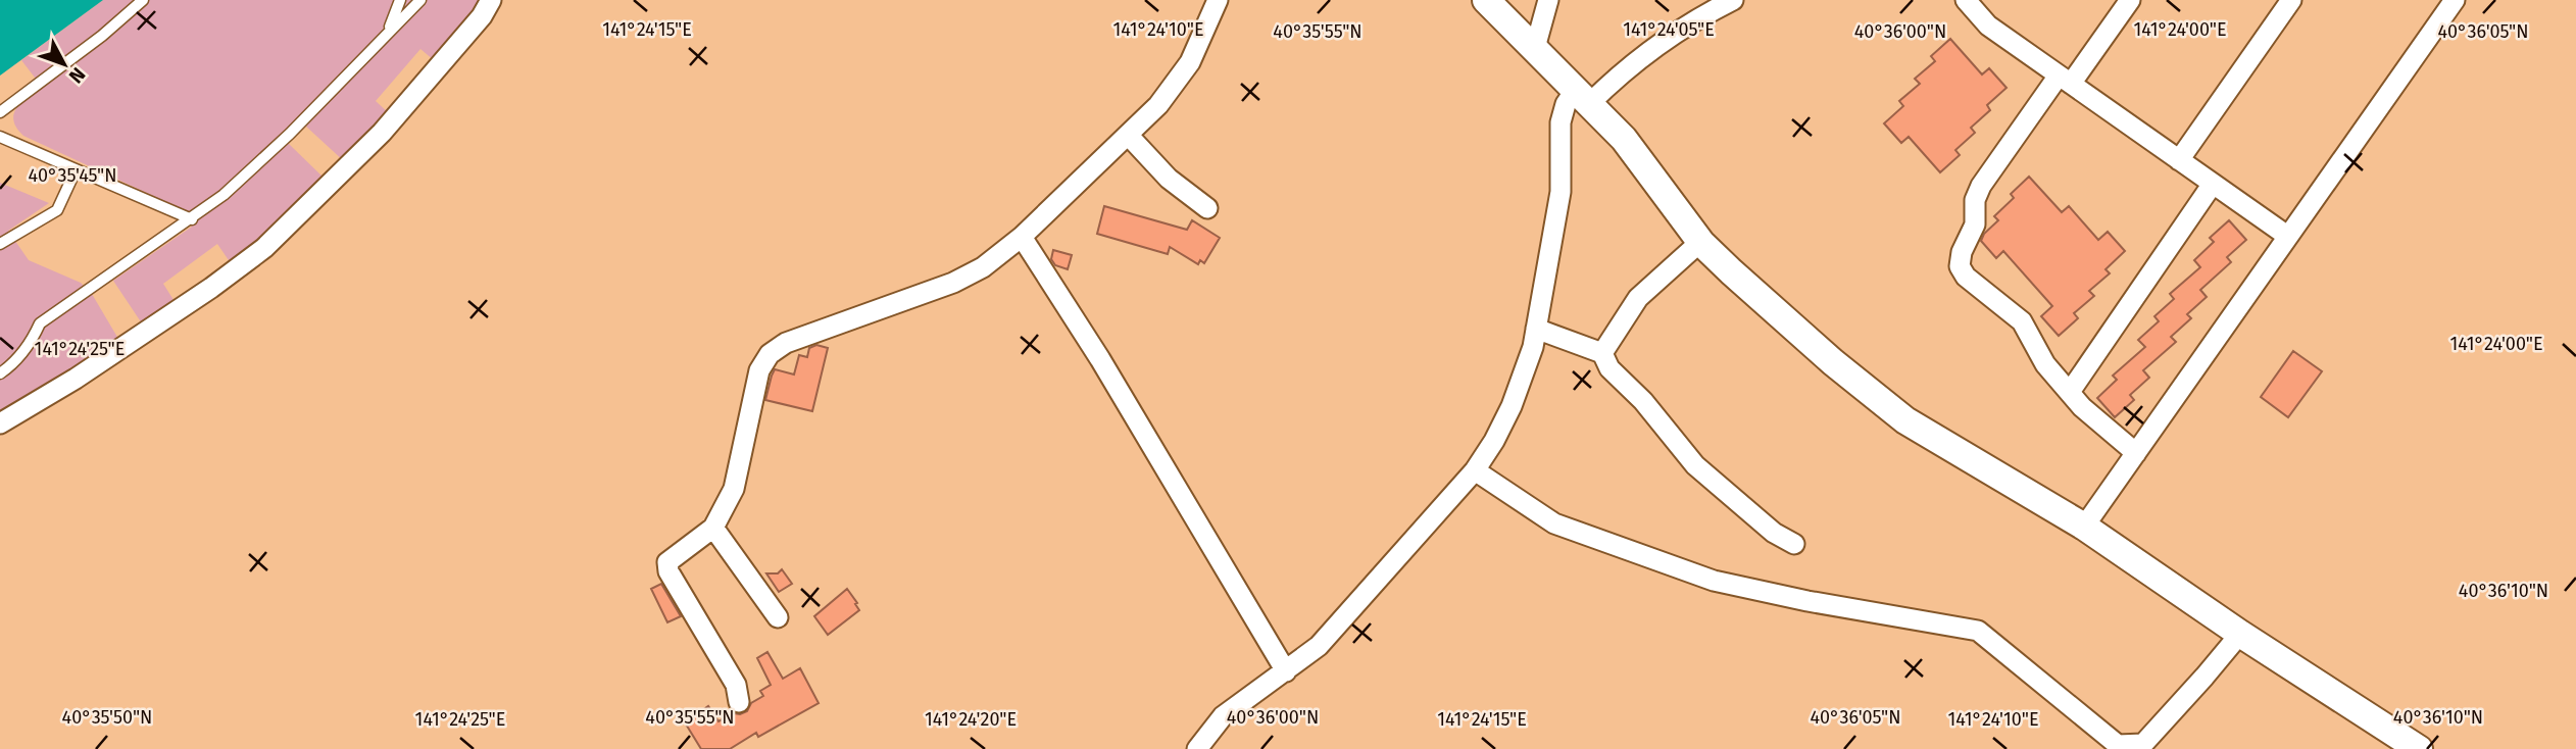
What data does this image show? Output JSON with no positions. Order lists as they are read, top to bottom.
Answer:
{
  "north": "bottom right",
  "coordinates": [
    "141°24'15\"E",
    "141°24'10\"E",
    "141°24'05\"E",
    "141°24'00\"E",
    "40°35'55\"N",
    "40°36'00\"N",
    "40°36'05\"N",
    "40°35'45\"N",
    "141°24'25\"E",
    "40°36'10\"N",
    "40°35'50\"N",
    "141°24'20\"E"
  ]
}
